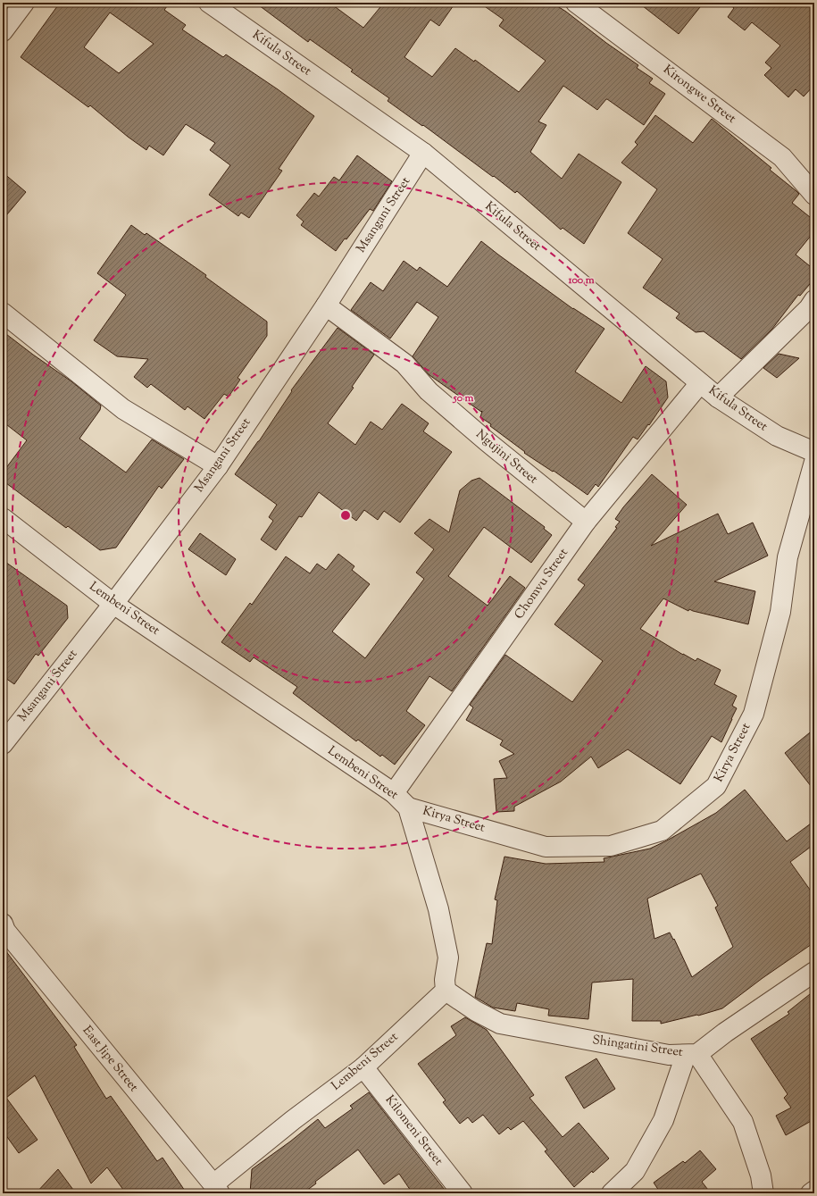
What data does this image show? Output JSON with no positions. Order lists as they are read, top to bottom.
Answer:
{
  "streets": {
    "street": [
      "Kifula Street",
      "Kirongwe Street",
      "Msangani Street",
      "Ngujini Street",
      "Chomvu Street",
      "Lembeni Street",
      "Kirya Street",
      "Shingatini Street",
      "East Jipe Street",
      "Kilomeni Street"
    ]
  },
  "crossings": [
    ["Kifula Street", "Msangani Street"],
    ["Kifula Street", "Chomvu Street"],
    ["Msangani Street", "Ngujini Street"],
    ["Msangani Street", "Lembeni Street"],
    ["Ngujini Street", "Chomvu Street"],
    ["Chomvu Street", "Lembeni Street"],
    ["Lembeni Street", "Kirya Street"],
    ["Lembeni Street", "Shingatini Street"],
    ["Lembeni Street", "East Jipe Street"],
    ["Lembeni Street", "Kilomeni Street"]
  ],
  "rings": ["100 m", "50 m"]
}
